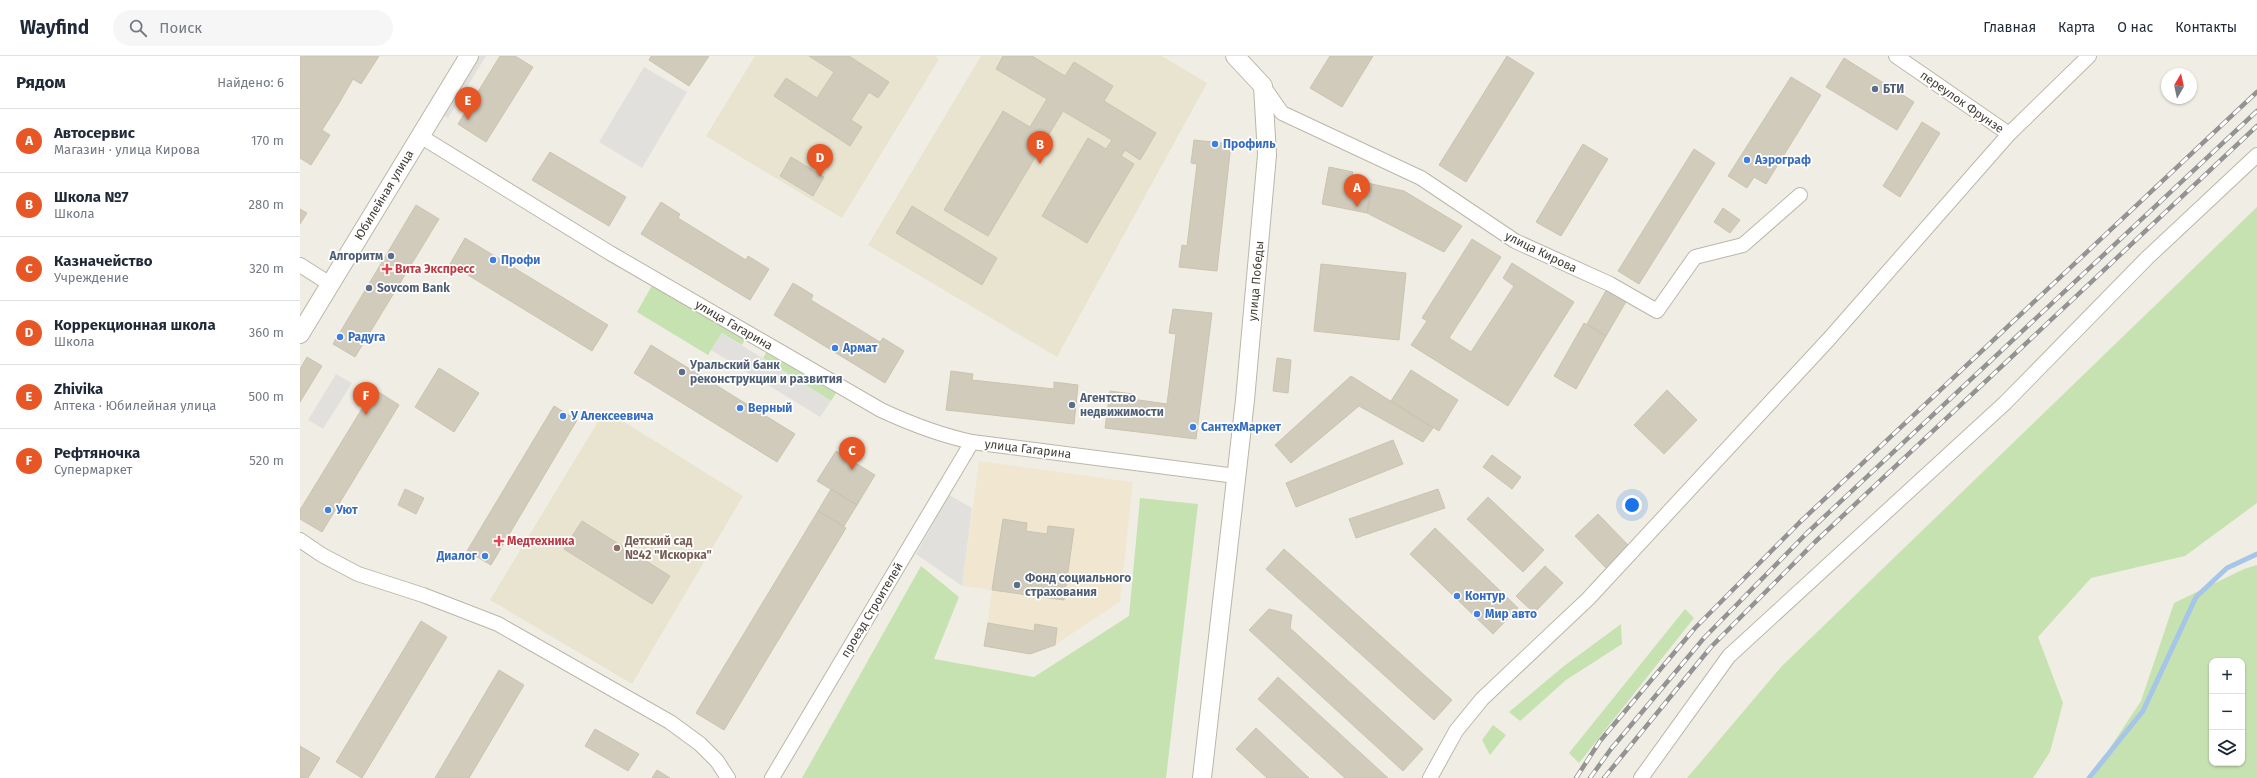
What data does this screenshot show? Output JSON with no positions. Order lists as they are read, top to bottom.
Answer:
{
  "streets": {
    "street": [
      "переулок Фрунзе",
      "Юбилейная улица",
      "улица Кирова",
      "улица Победы",
      "улица Гагарина",
      "проезд Строителей"
    ]
  },
  "crossings": [
    ["Юбилейная улица", "улица Гагарина"],
    ["улица Кирова", "улица Победы"],
    ["улица Победы", "улица Гагарина"],
    ["улица Гагарина", "проезд Строителей"]
  ],
  "places": {
    "other": [
      "БТИ",
      "Профиль",
      "Аэрограф",
      "Алгоритм",
      "Профи",
      "Sovcom Bank",
      "Радуга",
      "Армат",
      "Уральский банк реконструкции и развития",
      "Агентство недвижимости",
      "Верный",
      "У Алексеевича",
      "СантехМаркет",
      "Уют",
      "Детский сад №42 \"Искорка\"",
      "Диалог",
      "Фонд социального страхования",
      "Контур",
      "Мир авто"
    ],
    "health": ["Вита Экспресс", "Медтехника"]
  },
  "north": "top",
  "page": {
    "header": "Wayfind",
    "search": "Поиск",
    "nav": [
      "Главная",
      "Карта",
      "О нас",
      "Контакты"
    ],
    "heading": ["Рядом", "Найдено: 6"],
    "pins": [
      "E",
      "B",
      "D",
      "A",
      "F",
      "C"
    ],
    "list": [
      {
        "mark": "A",
        "name": "Автосервис",
        "note": "Магазин · улица Кирова",
        "value": "170 m"
      },
      {
        "mark": "B",
        "name": "Школа №7",
        "note": "Школа",
        "value": "280 m"
      },
      {
        "mark": "C",
        "name": "Казначейство",
        "note": "Учреждение",
        "value": "320 m"
      },
      {
        "mark": "D",
        "name": "Коррекционная школа",
        "note": "Школа",
        "value": "360 m"
      },
      {
        "mark": "E",
        "name": "Zhivika",
        "note": "Аптека · Юбилейная улица",
        "value": "500 m"
      },
      {
        "mark": "F",
        "name": "Рефтяночка",
        "note": "Супермаркет",
        "value": "520 m"
      }
    ],
    "map_buttons": ["+", "−"]
  }
}
